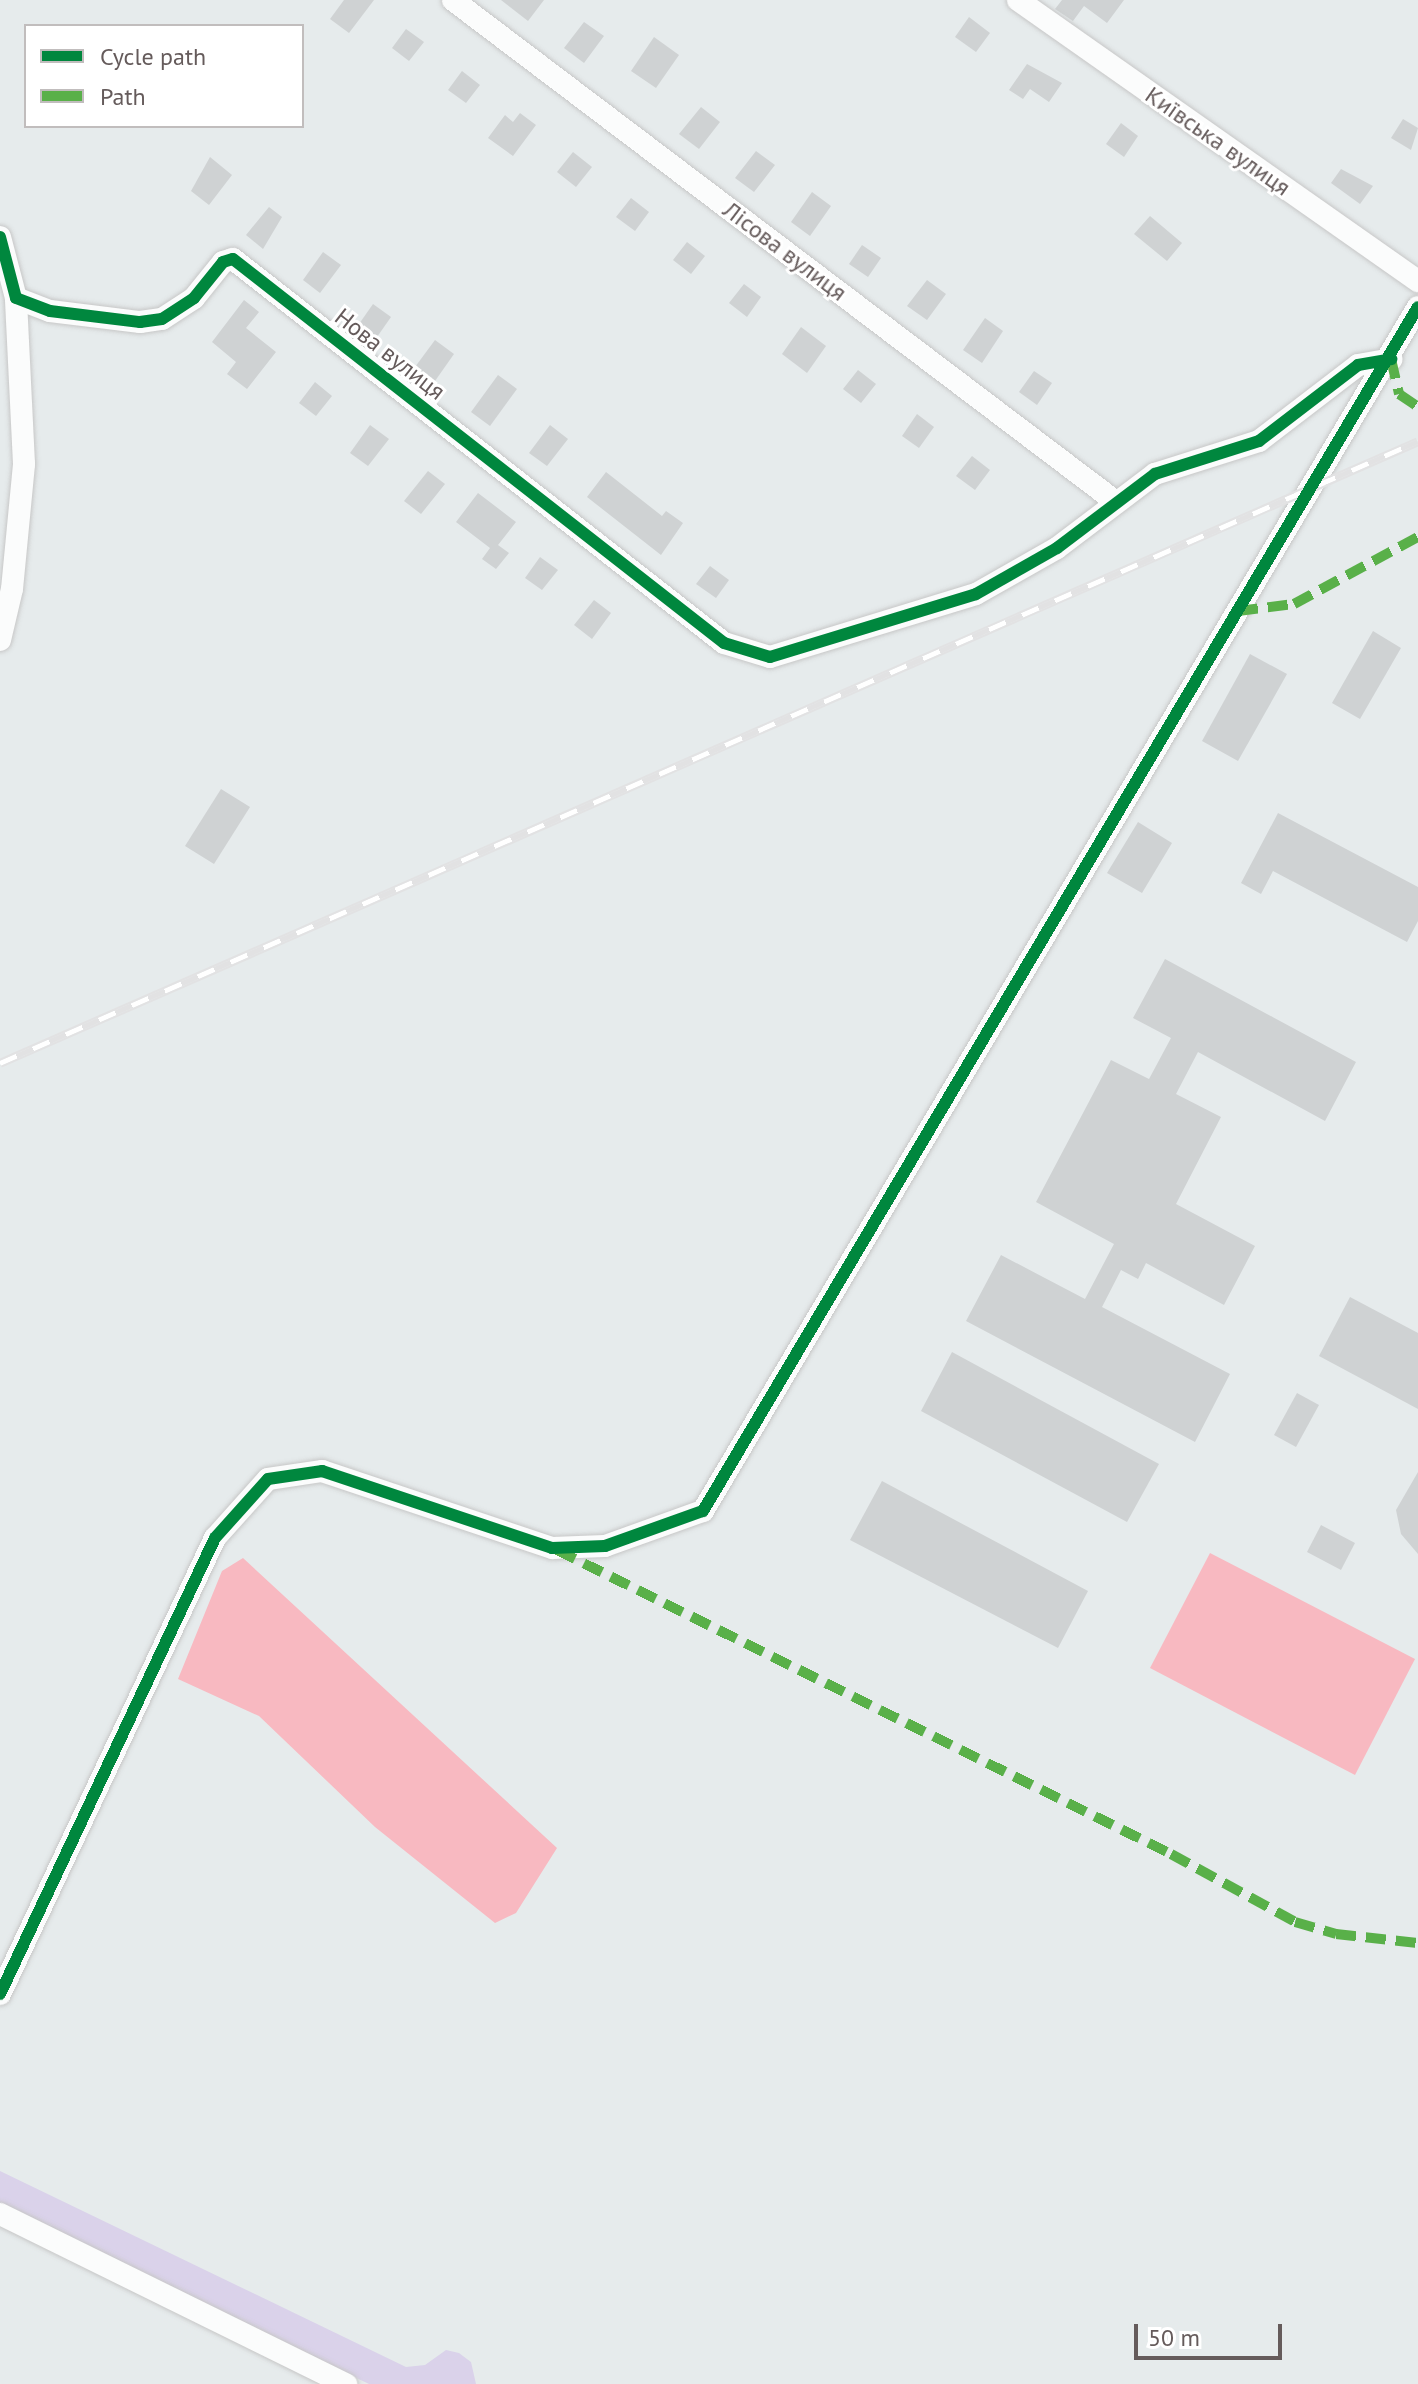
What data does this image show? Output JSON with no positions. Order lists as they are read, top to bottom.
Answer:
{
  "streets": {
    "street": ["Київська вулиця", "Лісова вулиця", "Нова вулиця"]
  },
  "crossings": [
    ["Лісова вулиця", "Нова вулиця"]
  ],
  "legend": ["Cycle path", "Path"],
  "scale_bar": "50 m"
}
